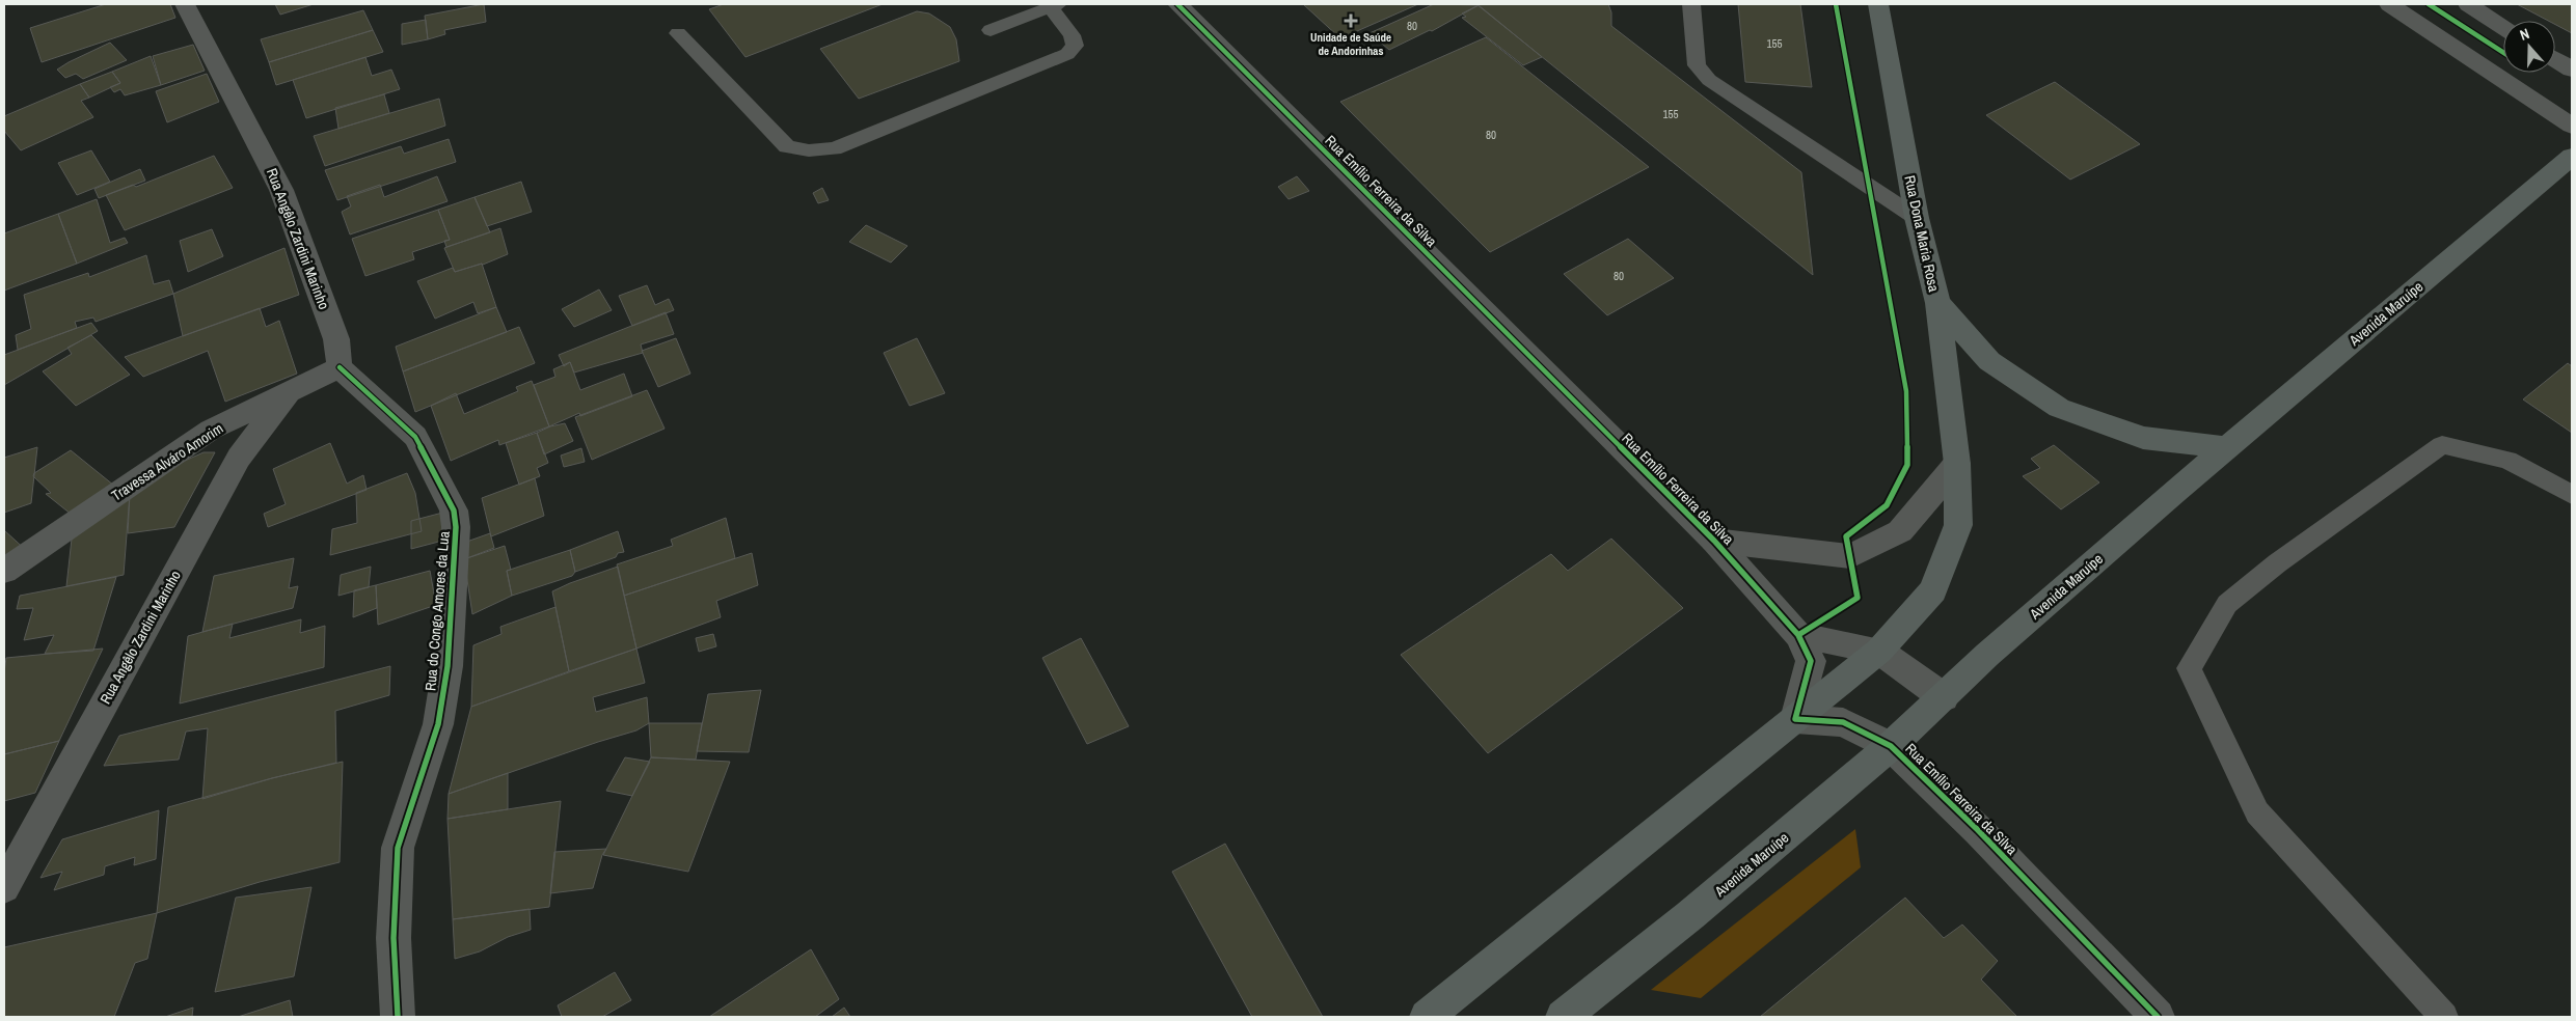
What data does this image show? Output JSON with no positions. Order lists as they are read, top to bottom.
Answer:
{
  "streets": {
    "main road": ["Rua Dona Maria Rosa", "Avenida Maruípe"],
    "street": [
      "Rua Emílio Ferreira da Silva",
      "Rua Angêlo Zardini Marinho",
      "Travessa Alváro Amorim",
      "Rua do Congo Amores da Lua"
    ]
  },
  "crossings": [
    ["Rua Emílio Ferreira da Silva", "Avenida Maruípe"],
    ["Rua Angêlo Zardini Marinho", "Travessa Alváro Amorim"],
    ["Rua Angêlo Zardini Marinho", "Rua do Congo Amores da Lua"],
    ["Travessa Alváro Amorim", "Rua do Congo Amores da Lua"]
  ],
  "places": {
    "health": ["Unidade de Saúde de Andorinhas"]
  },
  "house_numbers": [
    "80",
    "155",
    "155",
    "80",
    "80"
  ],
  "north": "top"
}
